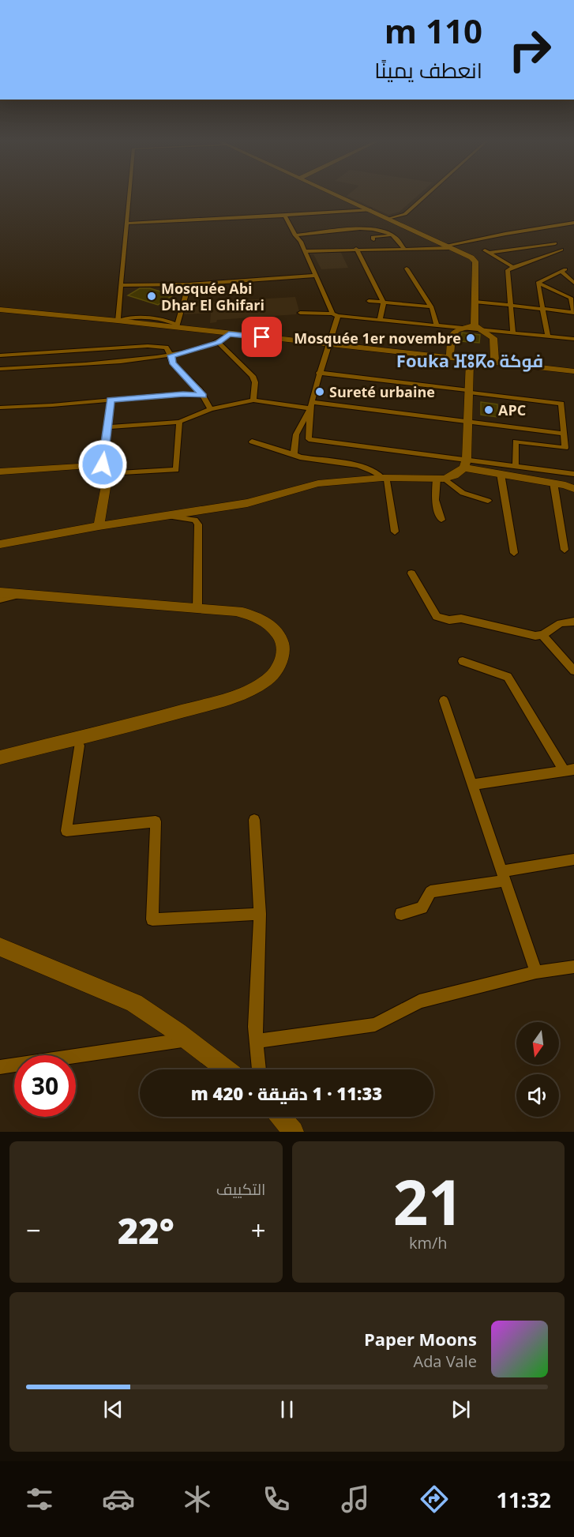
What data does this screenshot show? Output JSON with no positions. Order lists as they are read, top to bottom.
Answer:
{
  "districts": ["Fouka ⴼⵓⴽⴰ فوكة"],
  "places": [
    "Mosquée Abi Dhar El Ghifari",
    "Mosquée 1er novembre",
    "Sureté urbaine",
    "APC"
  ],
  "north": "bottom",
  "page": {
    "turn": ["110 m", "انعطف يمينًا"],
    "limit": "30",
    "trip": "11:33 · 1 دقيقة · 420 m",
    "tile": [
      ["21", "km/h"],
      "التكييف"
    ],
    "heat": ["−", "22°", "+"],
    "song": ["Paper Moons", "Ada Vale"],
    "tabs": "11:32"
  }
}
